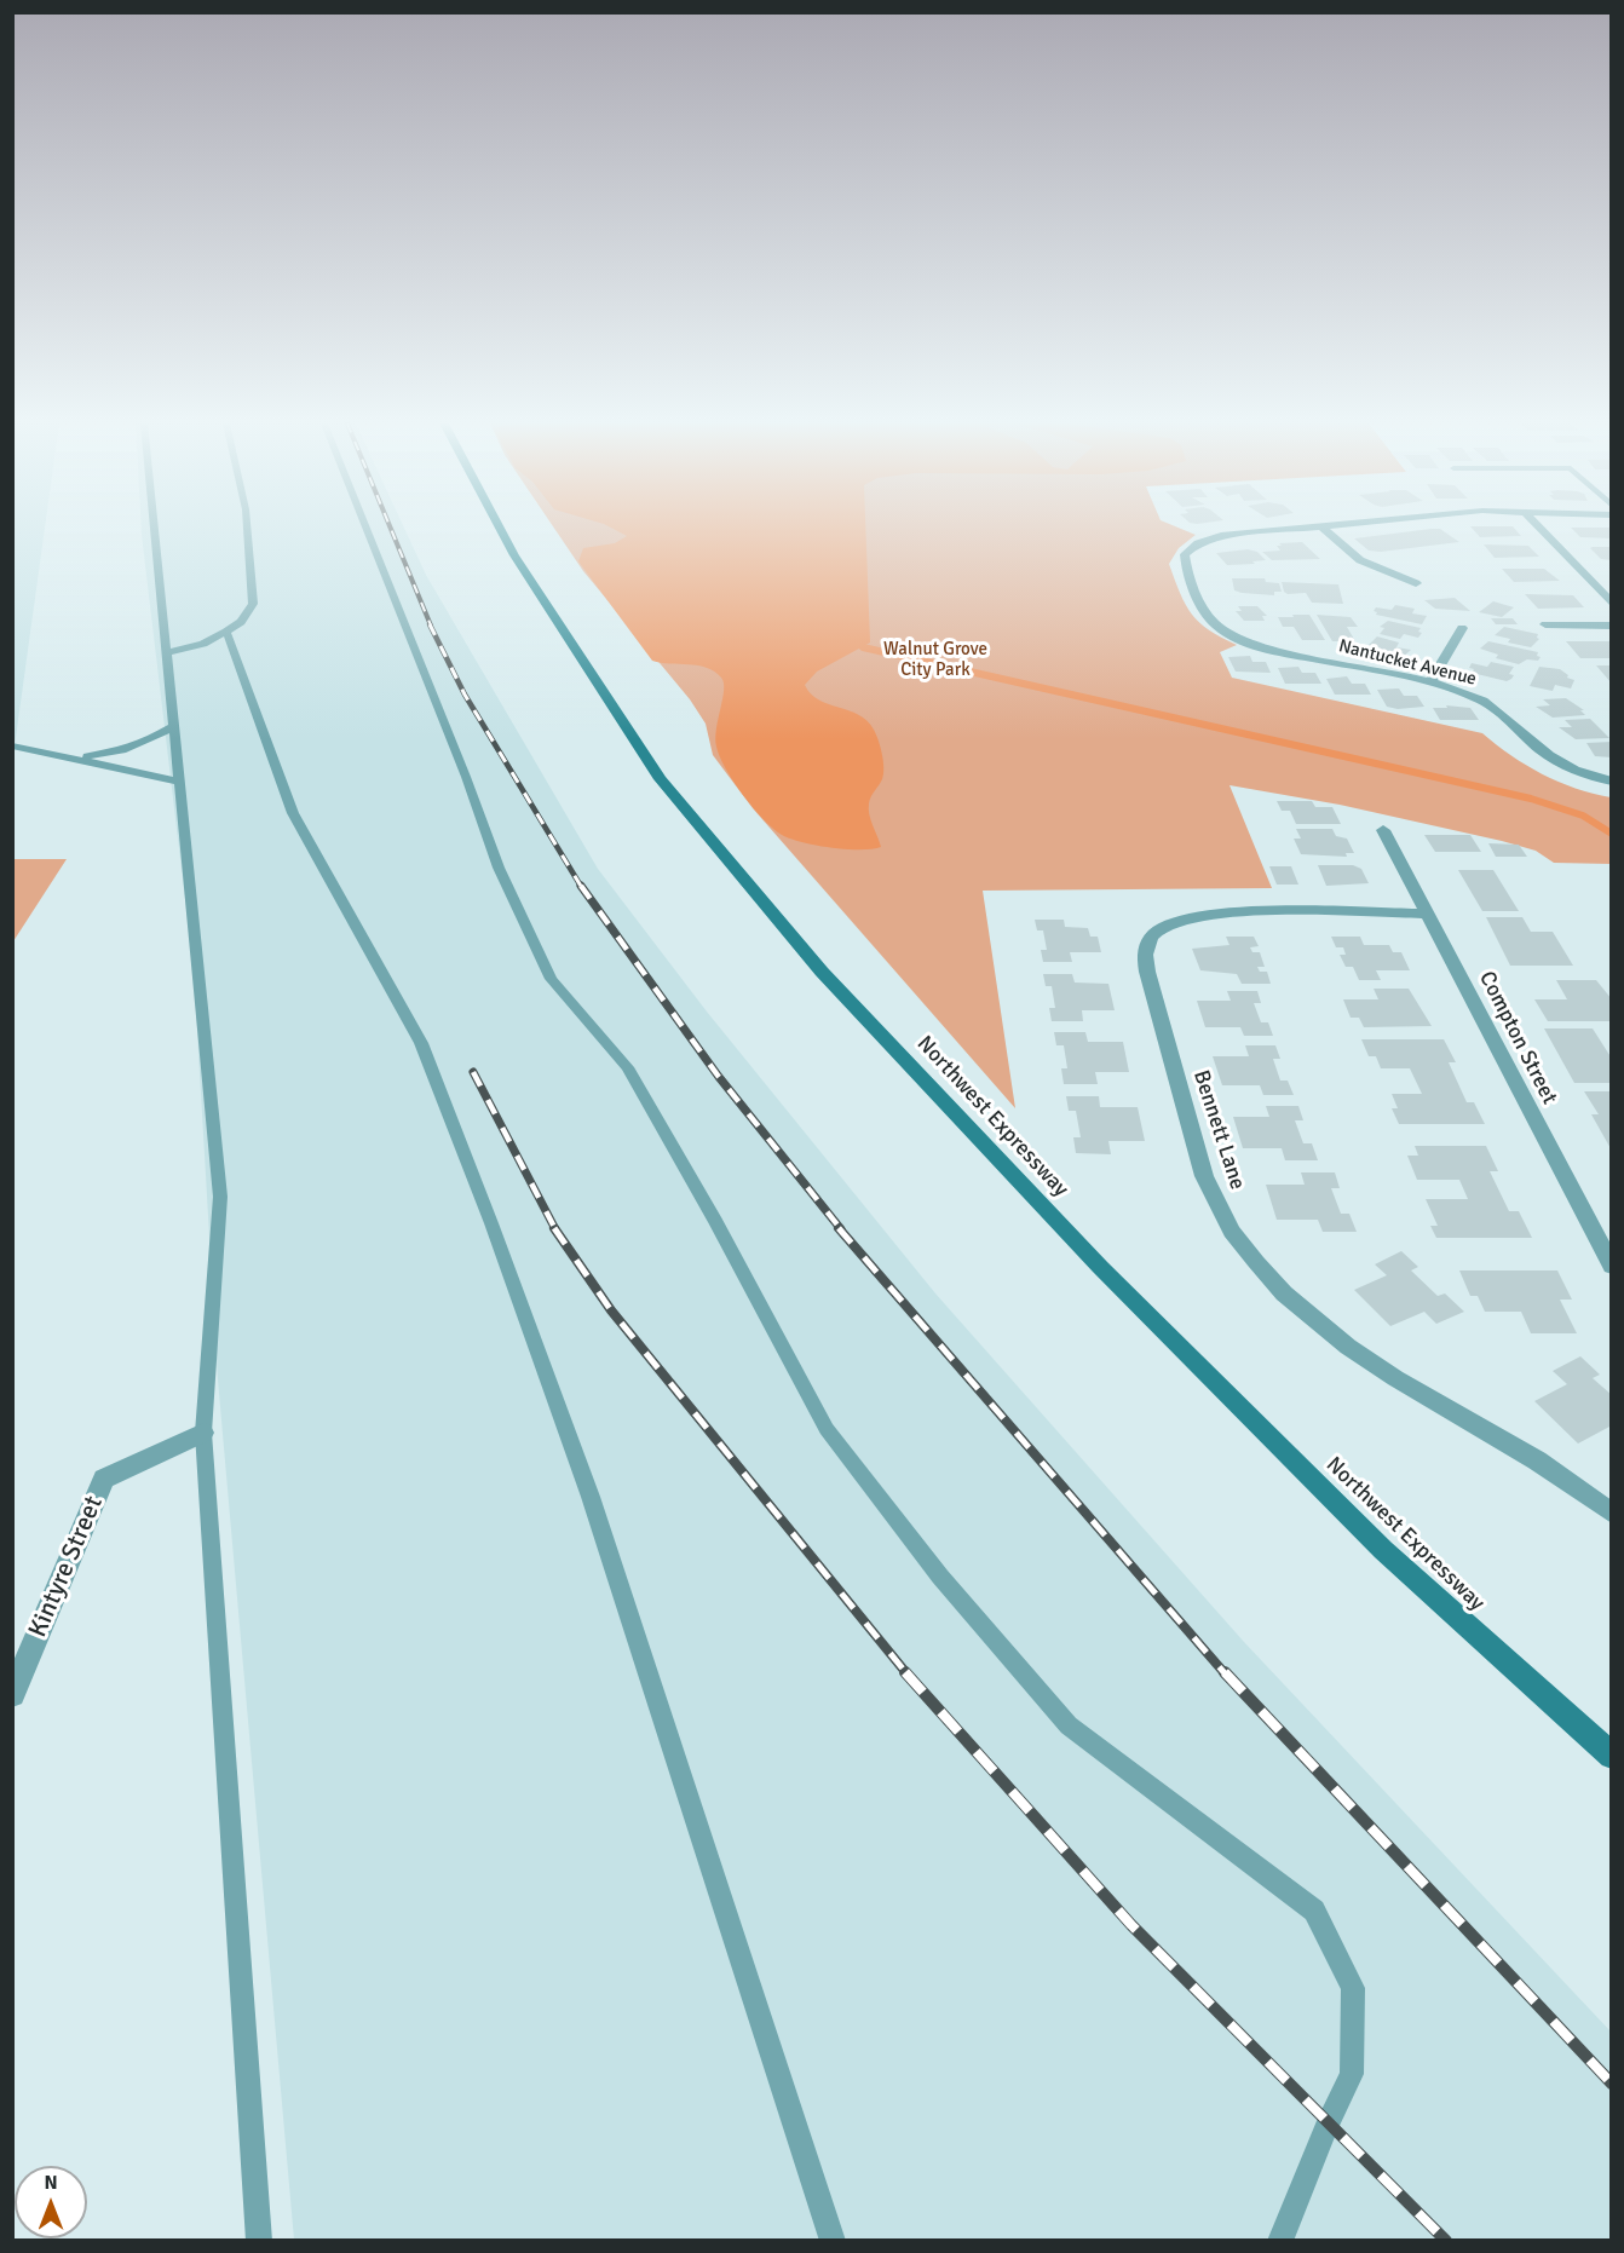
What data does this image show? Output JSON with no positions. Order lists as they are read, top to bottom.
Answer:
{
  "streets": {
    "main road": ["Northwest Expressway"],
    "street": [
      "Nantucket Avenue",
      "Compton Street",
      "Bennett Lane",
      "Kintyre Street"
    ]
  },
  "crossings": [
    ["Compton Street", "Bennett Lane"]
  ],
  "parks": ["Walnut Grove City Park"],
  "north": "top"
}
